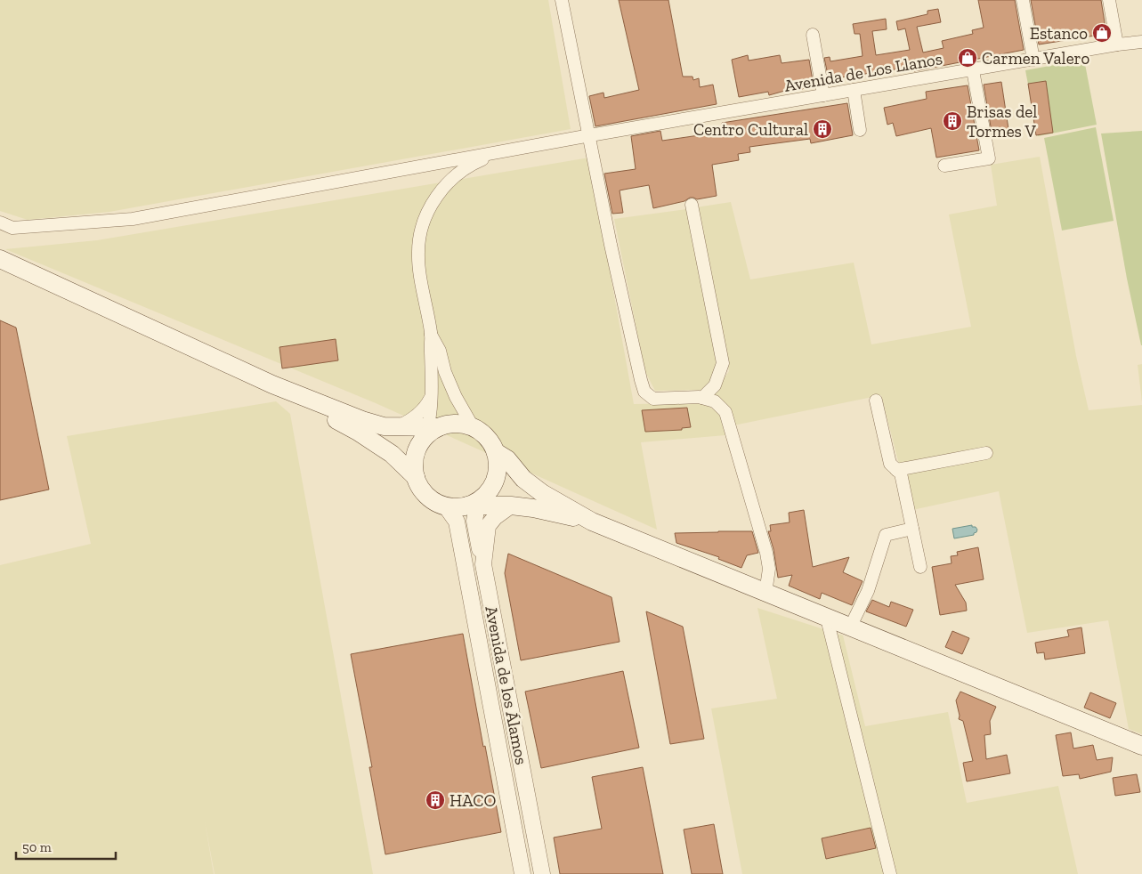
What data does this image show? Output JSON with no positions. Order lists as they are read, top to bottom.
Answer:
{
  "streets": {
    "street": ["Avenida de Los Llanos", "Avenida de los Álamos"]
  },
  "places": {
    "shop": ["Estanco", "Carmen Valero"],
    "building": ["Brisas del Tormes V", "Centro Cultural", "HACO"]
  },
  "scale_bar": "50 m"
}
